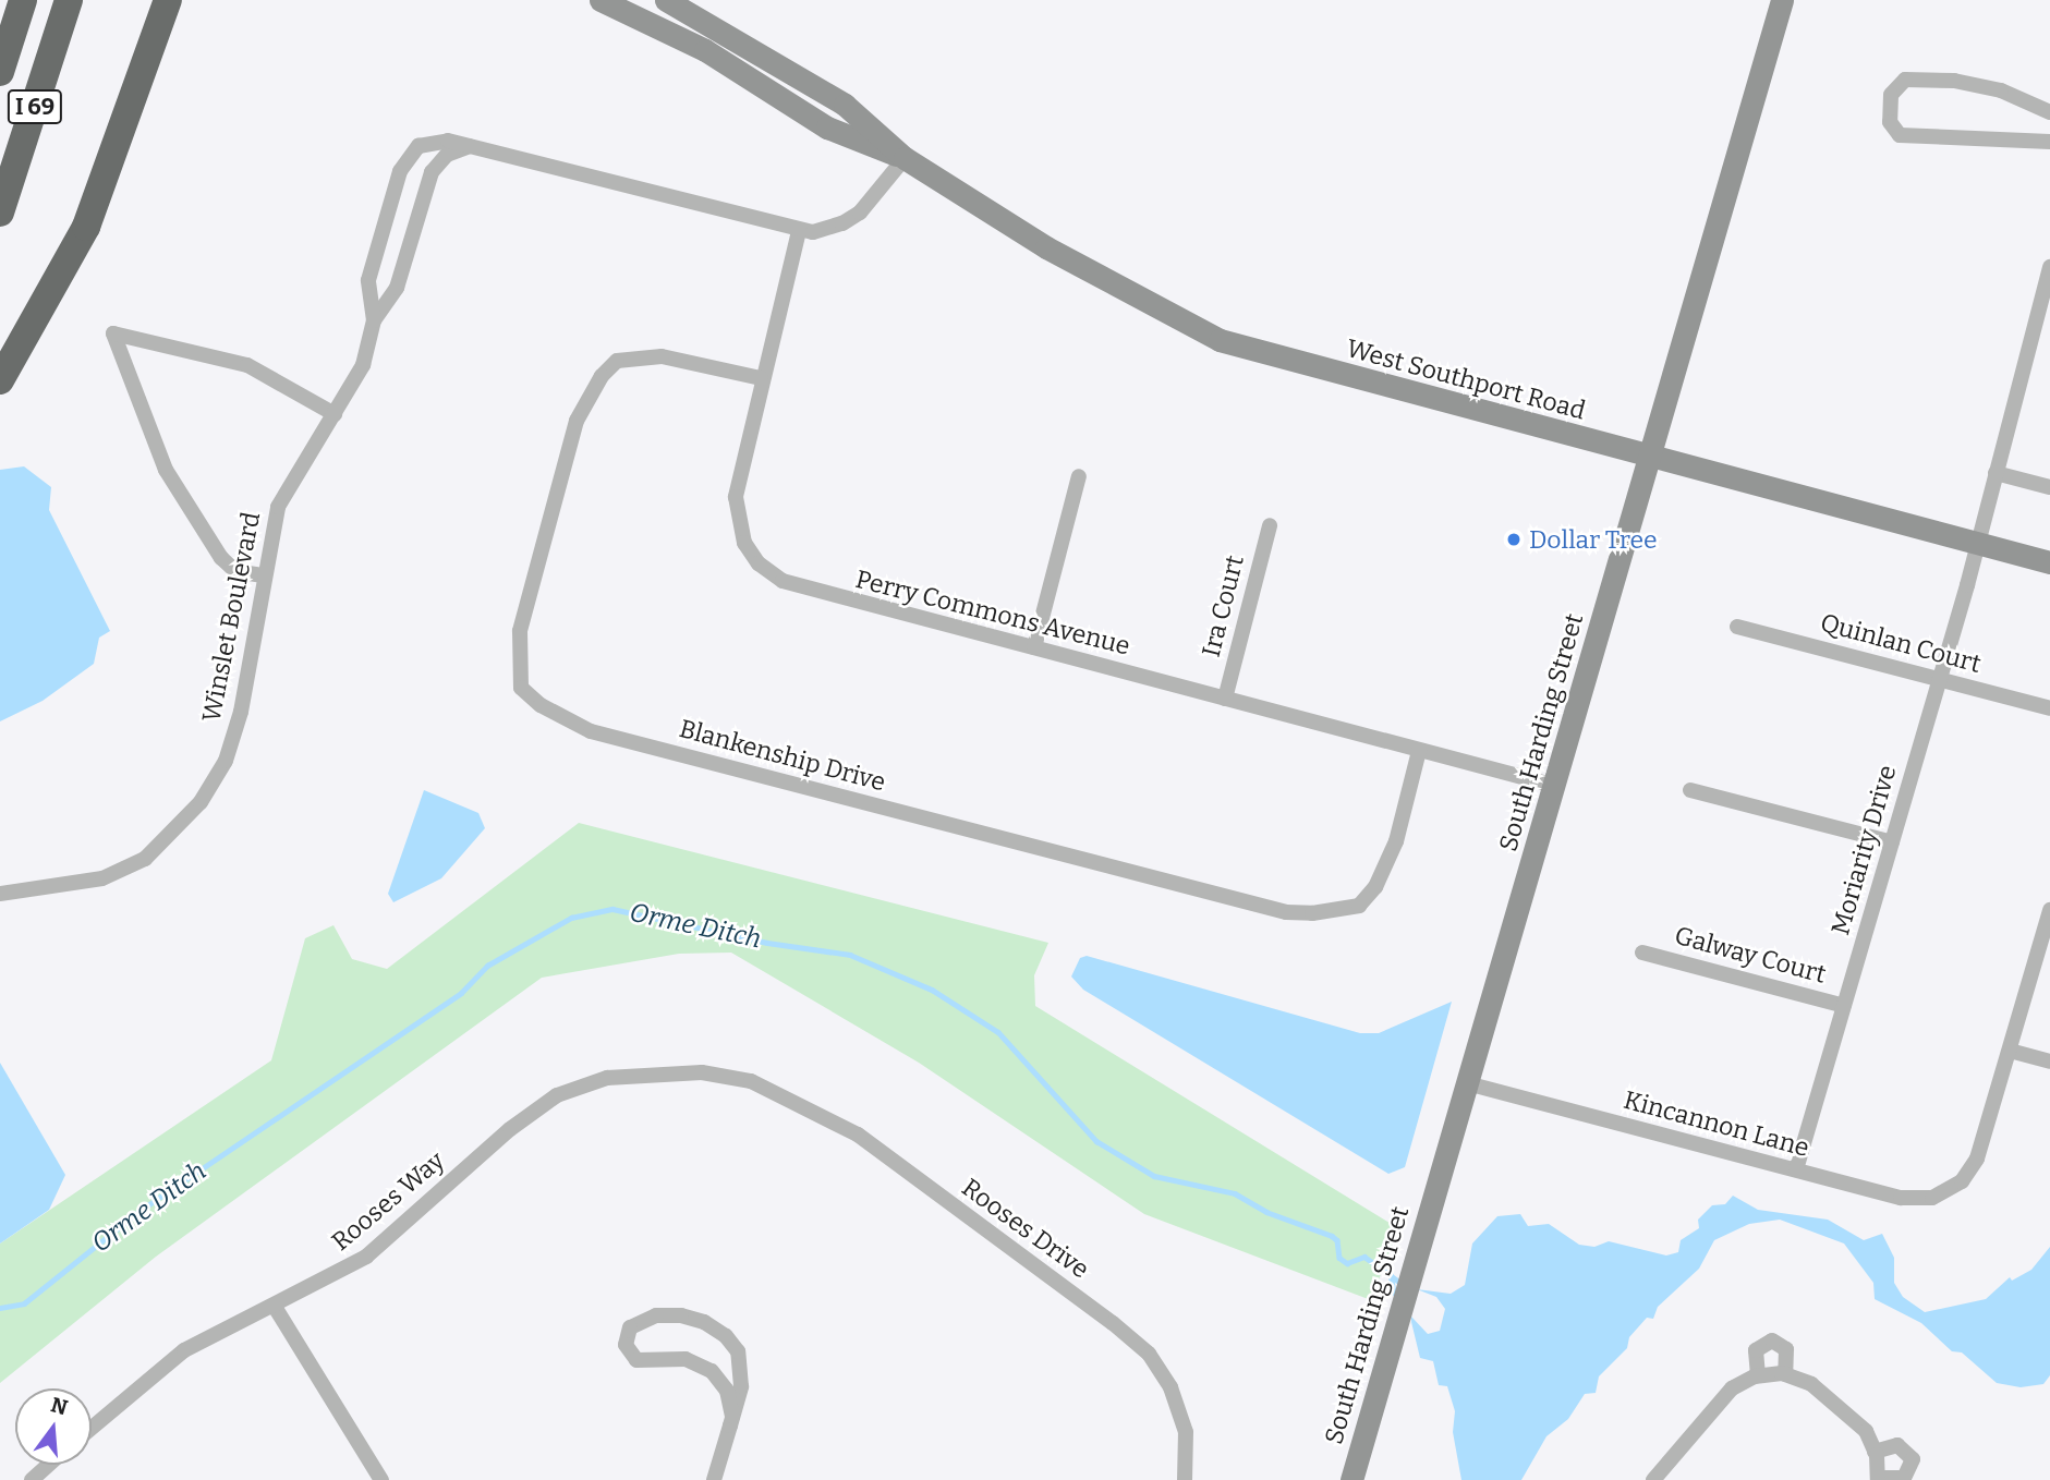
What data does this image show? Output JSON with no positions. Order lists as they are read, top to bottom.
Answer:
{
  "streets": {
    "highway": ["I 69"],
    "main road": ["West Southport Road", "South Harding Street"],
    "street": [
      "Ira Court",
      "Perry Commons Avenue",
      "Winslet Boulevard",
      "Quinlan Court",
      "Blankenship Drive",
      "Moriarity Drive",
      "Galway Court",
      "Kincannon Lane",
      "Rooses Way",
      "Rooses Drive"
    ]
  },
  "crossings": [
    ["West Southport Road", "Winslet Boulevard"],
    ["West Southport Road", "South Harding Street"],
    ["West Southport Road", "Moriarity Drive"],
    ["Ira Court", "Perry Commons Avenue"],
    ["Perry Commons Avenue", "Winslet Boulevard"],
    ["Perry Commons Avenue", "South Harding Street"],
    ["Perry Commons Avenue", "Blankenship Drive"],
    ["Quinlan Court", "Moriarity Drive"],
    ["South Harding Street", "Kincannon Lane"],
    ["Moriarity Drive", "Galway Court"],
    ["Moriarity Drive", "Kincannon Lane"],
    ["Rooses Way", "Rooses Drive"]
  ],
  "water": ["Orme Ditch"],
  "places": ["Dollar Tree"],
  "north": "top"
}
